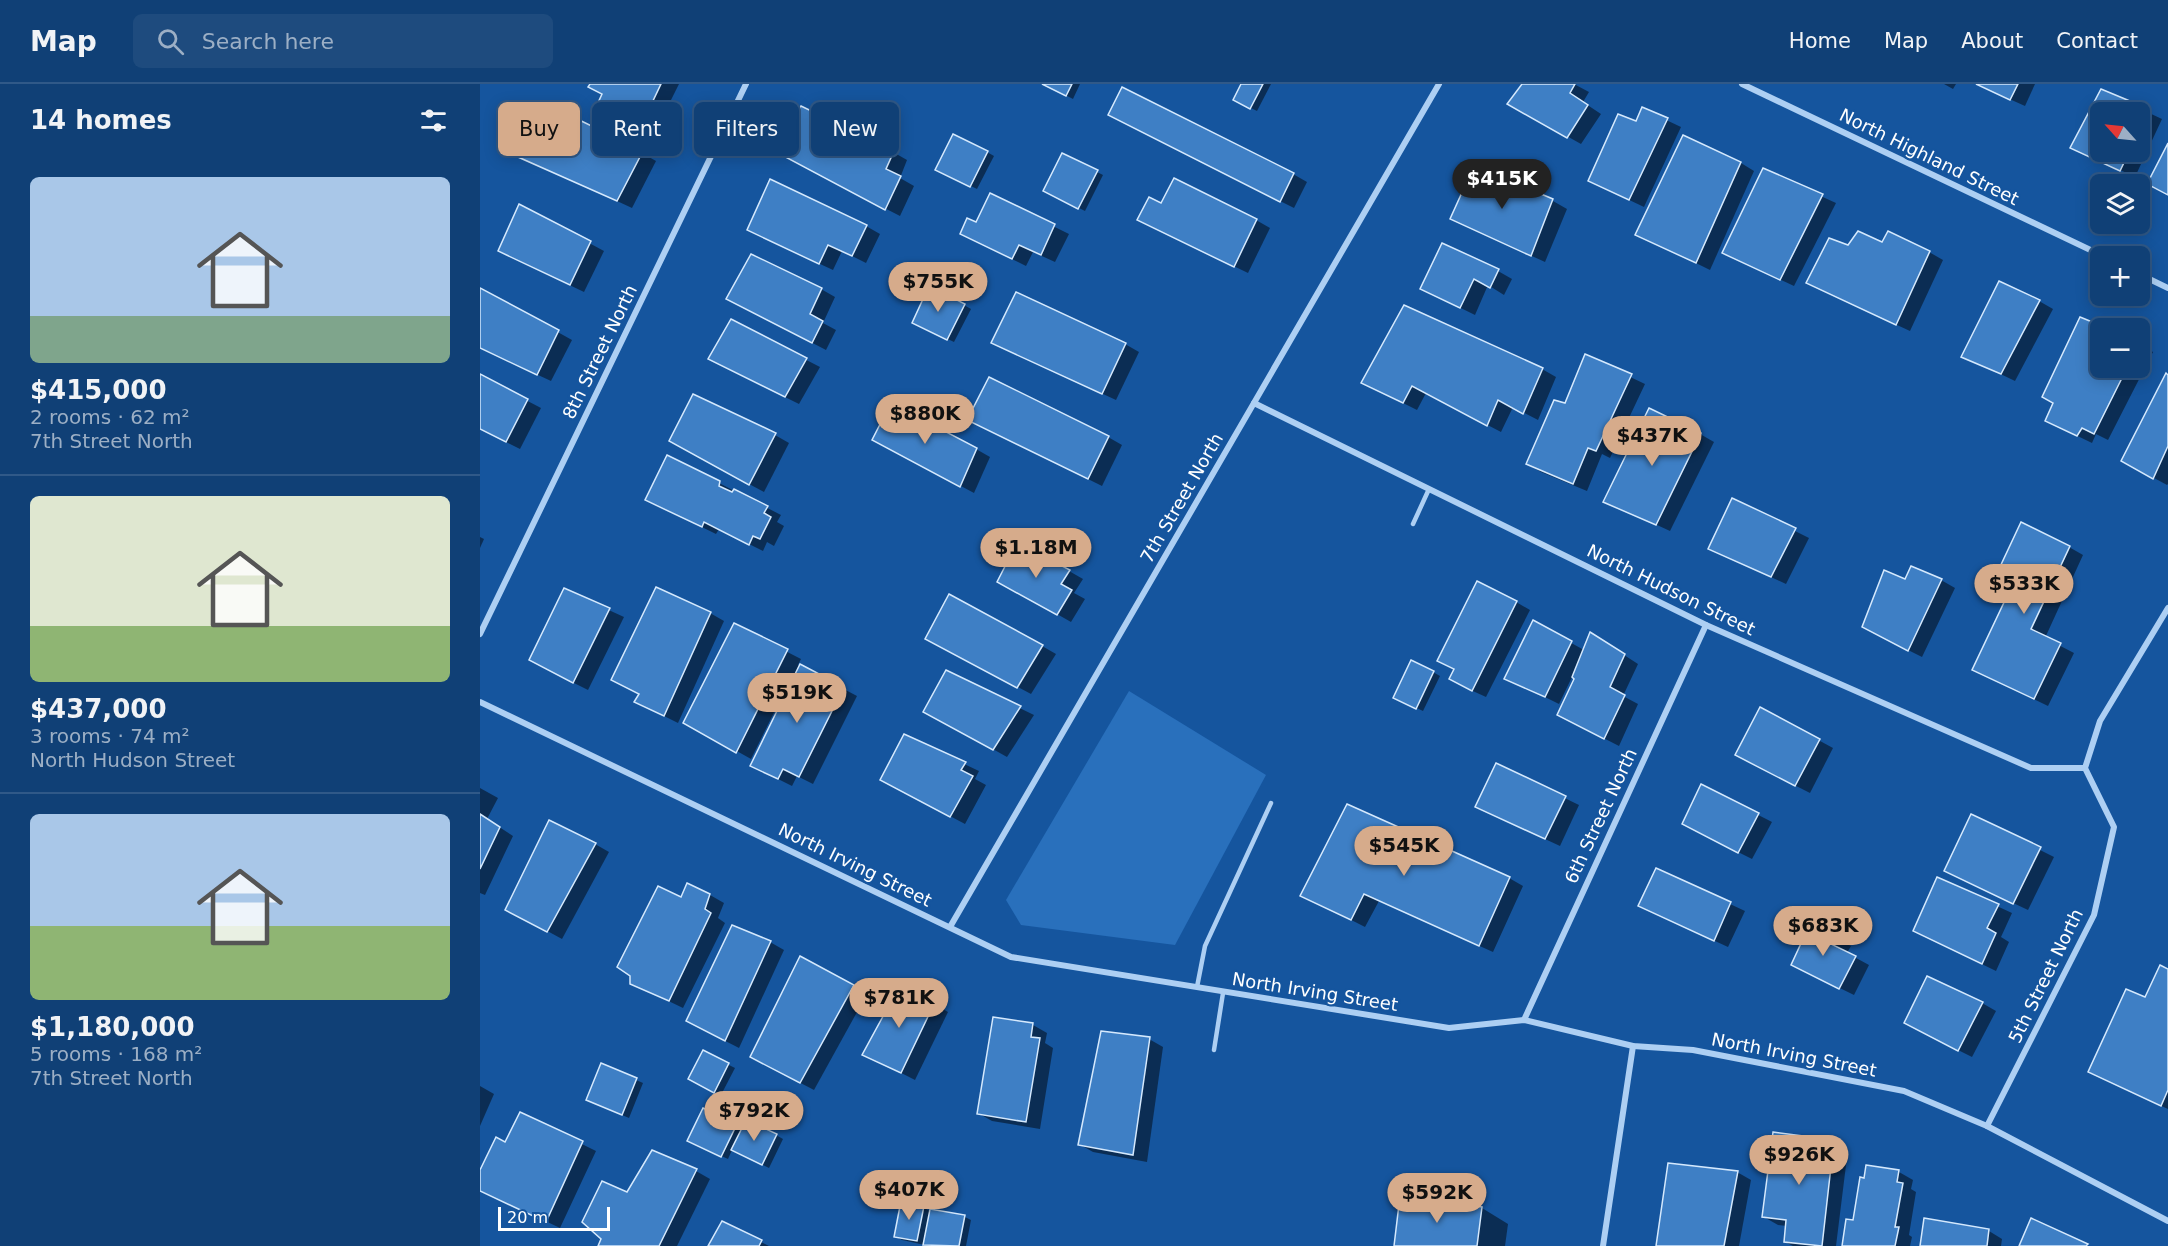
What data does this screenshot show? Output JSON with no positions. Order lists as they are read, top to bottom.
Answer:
{
  "streets": {
    "street": [
      "North Highland Street",
      "8th Street North",
      "7th Street North",
      "North Hudson Street",
      "6th Street North",
      "North Irving Street",
      "5th Street North"
    ]
  },
  "crossings": [
    ["7th Street North", "North Hudson Street"],
    ["7th Street North", "North Irving Street"],
    ["North Hudson Street", "6th Street North"],
    ["North Hudson Street", "5th Street North"],
    ["6th Street North", "North Irving Street"],
    ["North Irving Street", "5th Street North"]
  ],
  "scale_bar": "20 m",
  "north": "top left",
  "page": {
    "header": "Map",
    "search": "Search here",
    "nav": [
      "Home",
      "Map",
      "About",
      "Contact"
    ],
    "heading": "14 homes",
    "map_buttons": ["+", "−"],
    "chip": [
      "Buy",
      "Rent",
      "Filters",
      "New"
    ],
    "list": [
      {
        "name": "$415,000",
        "note": "2 rooms · 62 m² · 7th Street North"
      },
      {
        "name": "$437,000",
        "note": "3 rooms · 74 m² · North Hudson Street"
      },
      {
        "name": "$1,180,000",
        "note": "5 rooms · 168 m² · 7th Street North"
      }
    ],
    "price": [
      "$415K",
      "$755K",
      "$880K",
      "$437K",
      "$1.18M",
      "$533K",
      "$519K",
      "$545K",
      "$683K",
      "$781K",
      "$792K",
      "$926K",
      "$407K",
      "$592K"
    ],
    "scale": "20 m"
  }
}
